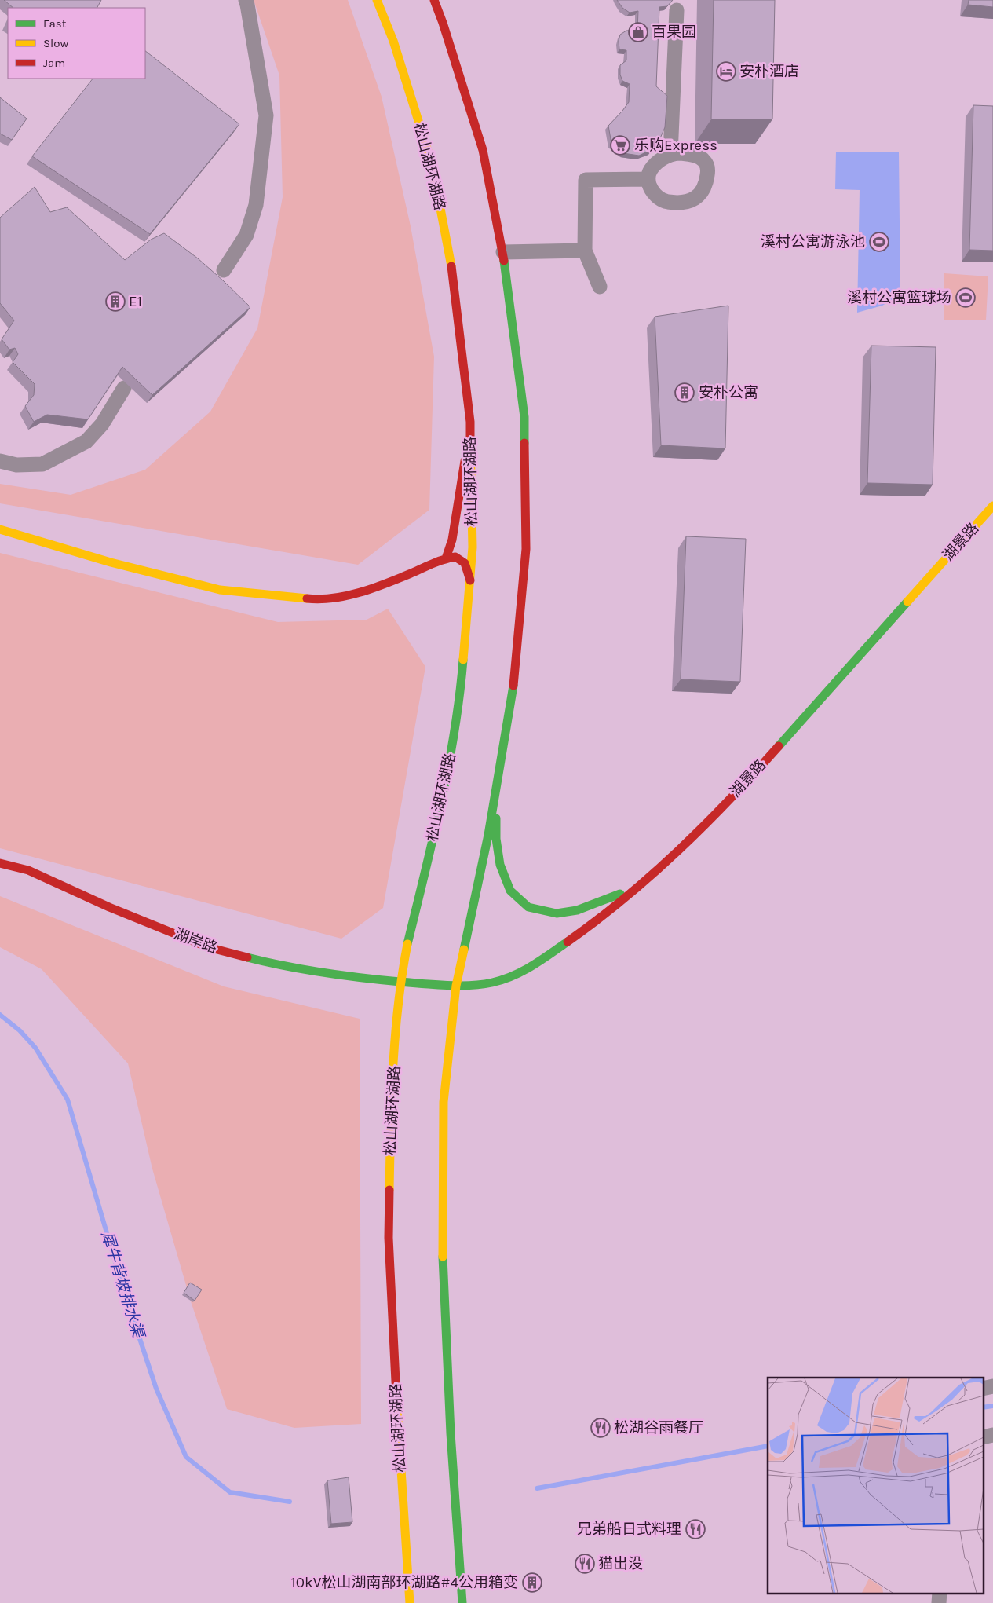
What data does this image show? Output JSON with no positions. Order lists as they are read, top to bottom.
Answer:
{
  "streets": {
    "main road": ["松山湖环湖路", "湖景路", "湖岸路"]
  },
  "crossings": [
    ["松山湖环湖路", "湖岸路"],
    ["湖景路", "湖岸路"]
  ],
  "water": ["犀牛背坡排水渠"],
  "places": {
    "shop": ["百果园"],
    "hotel": ["安朴酒店"],
    "supermarket": ["乐购Express"],
    "sports": ["溪村公寓游泳池", "溪村公寓篮球场"],
    "building": ["E1", "安朴公寓", "10kV松山湖南部环湖路#4公用箱变"],
    "restaurant": ["松湖谷雨餐厅", "兄弟船日式料理", "猫出没"]
  },
  "legend": ["Fast", "Slow", "Jam"]
}
